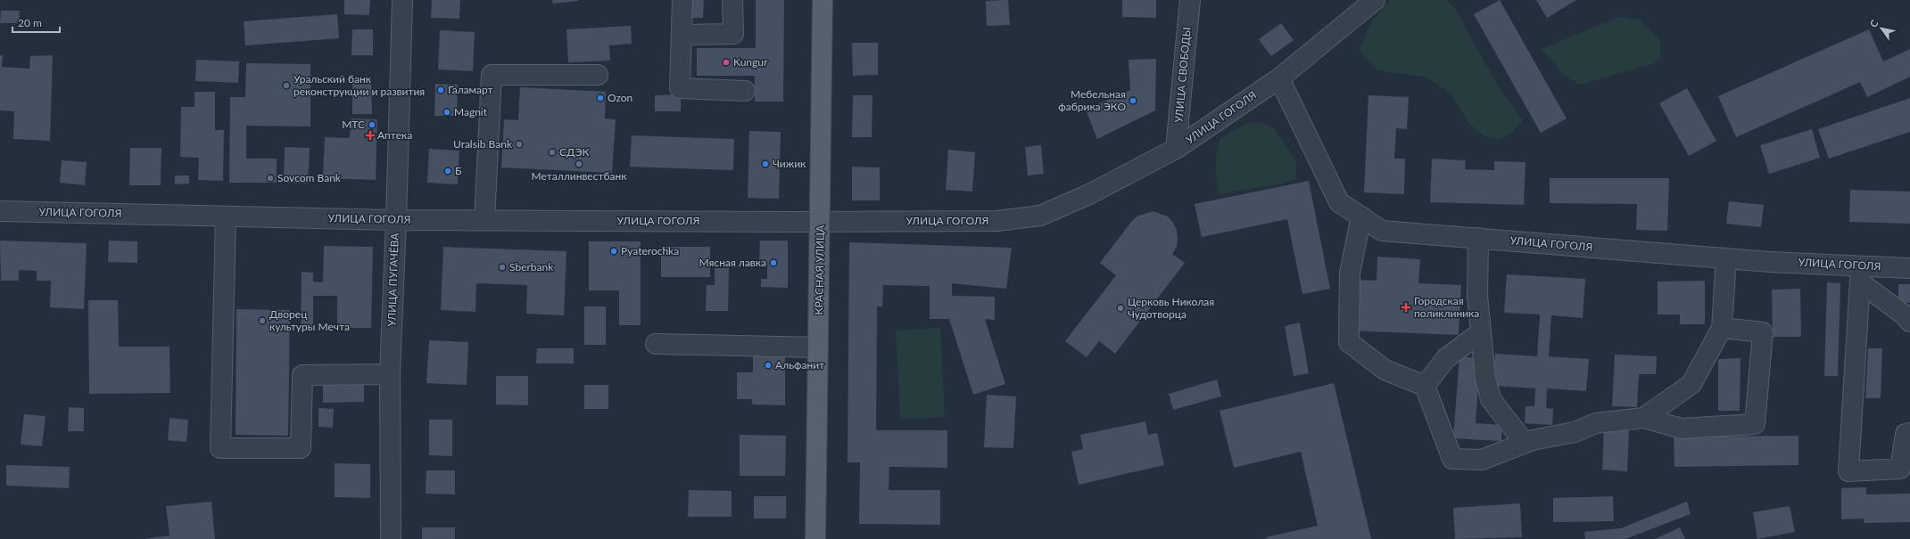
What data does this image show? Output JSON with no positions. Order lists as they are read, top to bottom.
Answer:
{
  "streets": {
    "main road": ["КРАСНАЯ УЛИЦА"],
    "street": ["УЛИЦА СВОБОДЫ", "УЛИЦА ГОГОЛЯ", "УЛИЦА ПУГАЧЁВА"]
  },
  "crossings": [
    ["УЛИЦА СВОБОДЫ", "УЛИЦА ГОГОЛЯ"],
    ["УЛИЦА ГОГОЛЯ", "КРАСНАЯ УЛИЦА"],
    ["УЛИЦА ГОГОЛЯ", "УЛИЦА ПУГАЧЁВА"]
  ],
  "places": {
    "other": [
      "Kungur",
      "Уральский банк реконструкции и развития",
      "Галамарт",
      "Ozon",
      "Мебельная фабрика ЭКО",
      "Magnit",
      "МТС",
      "Uralsib Bank",
      "СДЭК",
      "Металлинвестбанк",
      "Чижик",
      "Б",
      "Sovcom Bank",
      "Pyaterochka",
      "Мясная лавка",
      "Sberbank",
      "Церковь Николая Чудотворца",
      "Дворец культуры Мечта",
      "Альфанит"
    ],
    "health": ["Аптека", "Городская поликлиника"]
  },
  "scale_bar": "20 m",
  "north": "top left"
}
